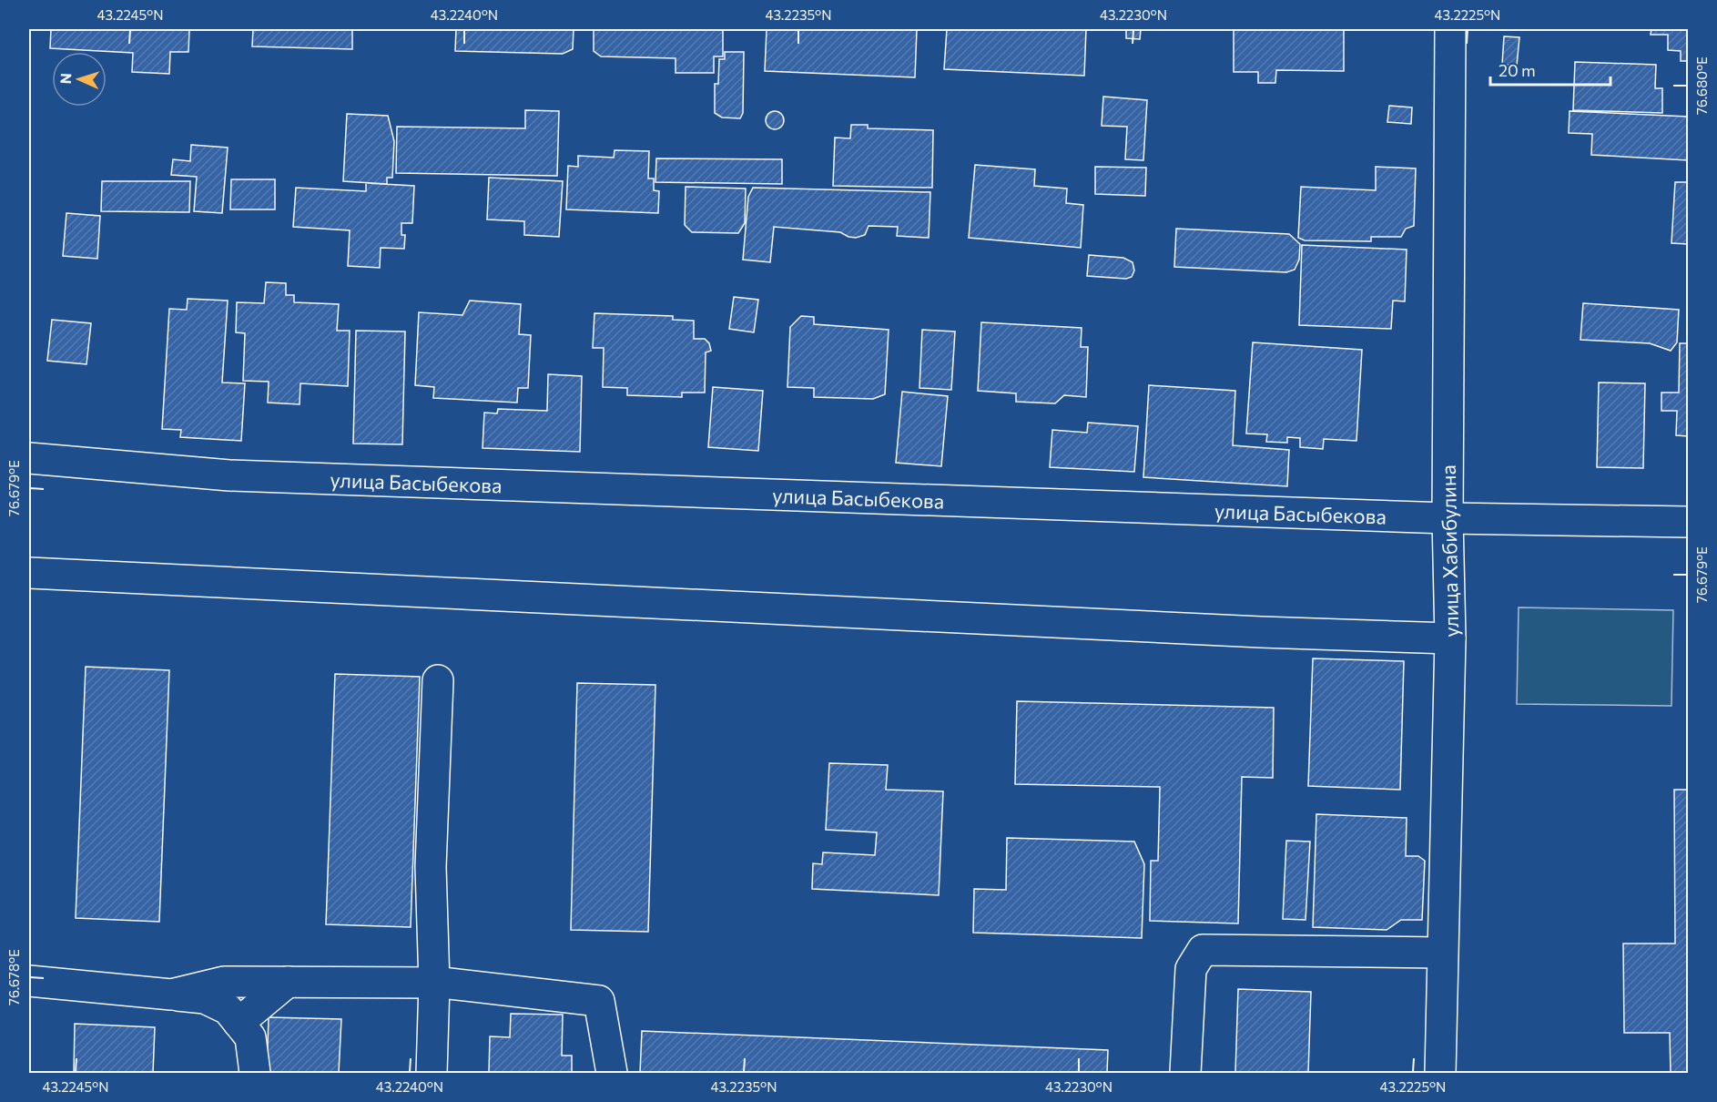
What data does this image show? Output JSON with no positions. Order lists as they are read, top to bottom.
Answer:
{
  "streets": {
    "street": ["улица Басыбекова", "улица Хабибулина"]
  },
  "crossings": [
    ["улица Басыбекова", "улица Хабибулина"]
  ],
  "scale_bar": "20 m",
  "north": "left",
  "coordinates": [
    "43.2245°N",
    "43.2240°N",
    "43.2235°N",
    "43.2230°N",
    "43.2225°N",
    "76.680°E",
    "76.679°E",
    "76.678°E"
  ]
}
